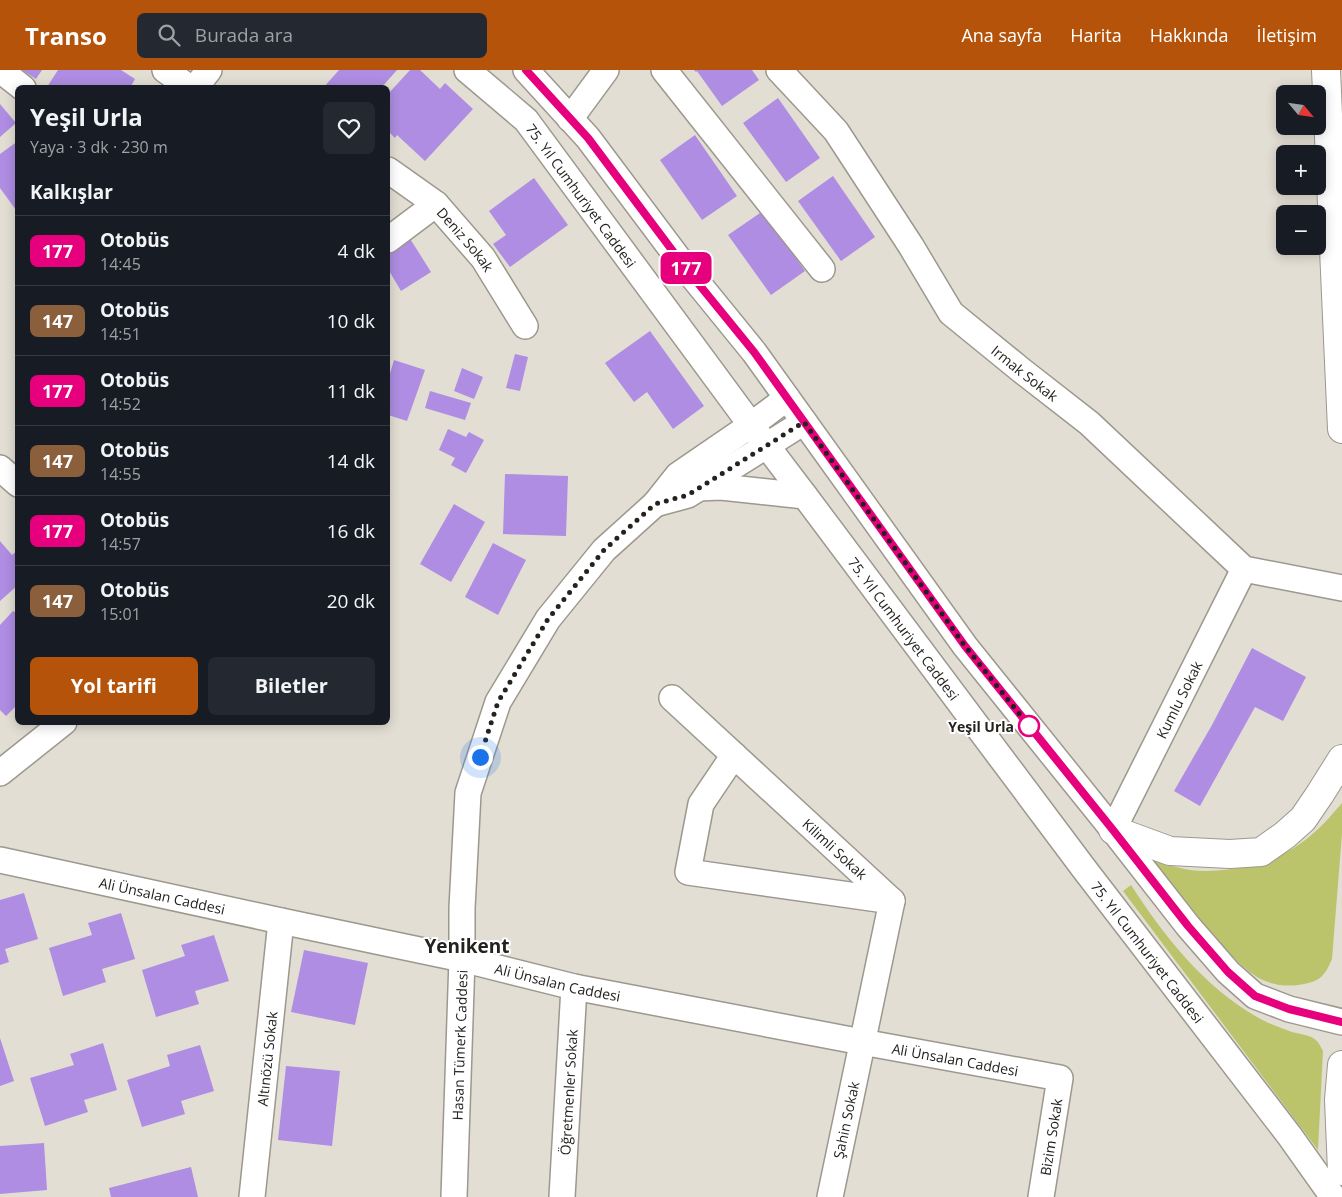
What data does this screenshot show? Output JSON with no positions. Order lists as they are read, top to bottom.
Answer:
{
  "streets": {
    "street": [
      "75. Yıl Cumhuriyet Caddesi",
      "Deniz Sokak",
      "Irmak Sokak",
      "Kumlu Sokak",
      "Kilimli Sokak",
      "Ali Ünsalan Caddesi",
      "Hasan Tümerk Caddesi",
      "Altınözü Sokak",
      "Öğretmenler Sokak",
      "Şahin Sokak",
      "Bizim Sokak"
    ]
  },
  "crossings": [
    ["75. Yıl Cumhuriyet Caddesi", "Hasan Tümerk Caddesi"],
    ["Irmak Sokak", "Kumlu Sokak"],
    ["Ali Ünsalan Caddesi", "Hasan Tümerk Caddesi"],
    ["Ali Ünsalan Caddesi", "Altınözü Sokak"],
    ["Ali Ünsalan Caddesi", "Öğretmenler Sokak"],
    ["Ali Ünsalan Caddesi", "Şahin Sokak"],
    ["Ali Ünsalan Caddesi", "Bizim Sokak"]
  ],
  "districts": ["Yenikent"],
  "places": ["Yeşil Urla"],
  "lines": ["bus line 177"],
  "north": "bottom right",
  "page": {
    "header": "Transo",
    "search": "Burada ara",
    "nav": [
      "Ana sayfa",
      "Harita",
      "Hakkında",
      "İletişim"
    ],
    "on_map": "177",
    "map_buttons": ["+", "−"],
    "heading": [
      ["Yeşil Urla", "Yaya · 3 dk · 230 m"],
      "Kalkışlar"
    ],
    "list": [
      {
        "mark": "177",
        "name": "Otobüs",
        "note": "14:45",
        "value": "4 dk"
      },
      {
        "mark": "147",
        "name": "Otobüs",
        "note": "14:51",
        "value": "10 dk"
      },
      {
        "mark": "177",
        "name": "Otobüs",
        "note": "14:52",
        "value": "11 dk"
      },
      {
        "mark": "147",
        "name": "Otobüs",
        "note": "14:55",
        "value": "14 dk"
      },
      {
        "mark": "177",
        "name": "Otobüs",
        "note": "14:57",
        "value": "16 dk"
      },
      {
        "mark": "147",
        "name": "Otobüs",
        "note": "15:01",
        "value": "20 dk"
      }
    ],
    "buttons": ["Yol tarifi", "Biletler"]
  }
}
